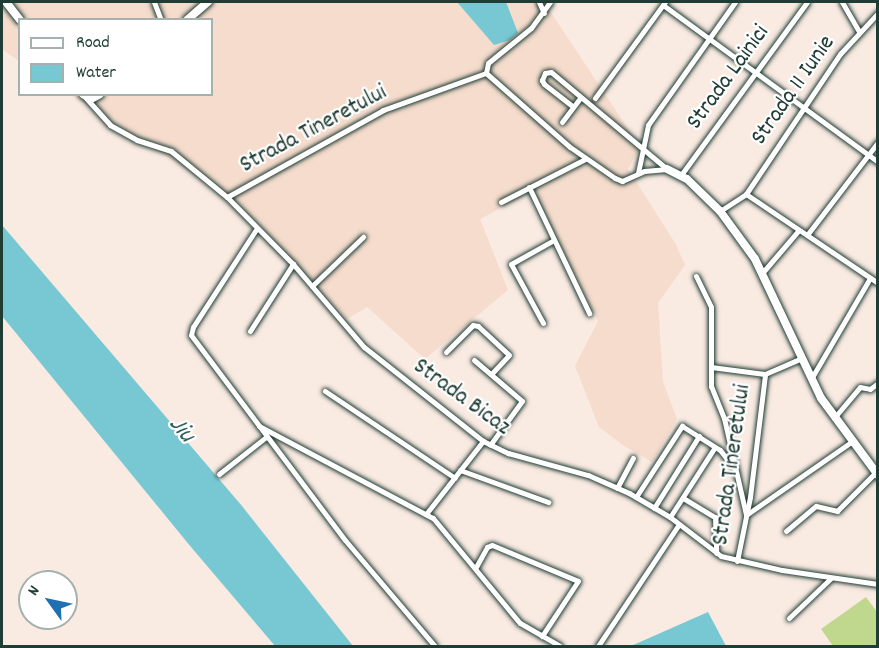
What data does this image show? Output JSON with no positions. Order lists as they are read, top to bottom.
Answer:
{
  "streets": {
    "street": [
      "Strada Lainici",
      "Strada 11 Iunie",
      "Strada Tineretului",
      "Strada Bicaz"
    ]
  },
  "crossings": [
    ["Strada Tineretului", "Strada Bicaz"]
  ],
  "water": ["Jiu"],
  "legend": ["Road", "Water"],
  "north": "top left"
}
